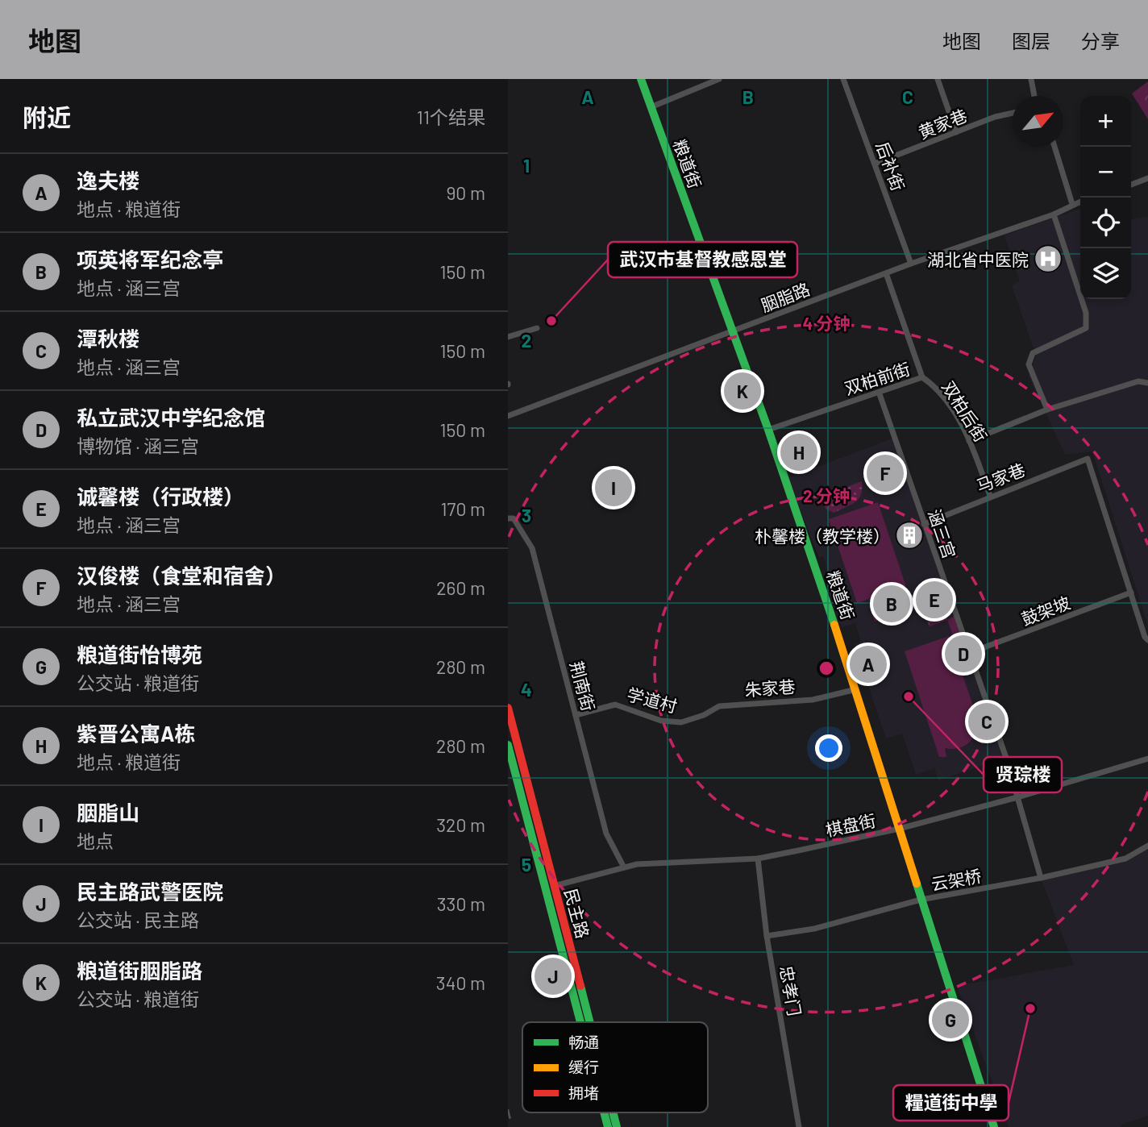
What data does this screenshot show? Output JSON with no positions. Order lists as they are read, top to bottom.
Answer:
{
  "streets": {
    "street": [
      "黄家巷",
      "粮道街",
      "后补街",
      "胭脂路",
      "双柏前街",
      "双柏后街",
      "马家巷",
      "涵三宫",
      "鼓架坡",
      "荆南街",
      "朱家巷",
      "学道村",
      "棋盘街",
      "云架桥",
      "民主路",
      "忠孝门"
    ]
  },
  "crossings": [
    ["黄家巷", "后补街"],
    ["粮道街", "胭脂路"],
    ["粮道街", "双柏前街"],
    ["粮道街", "朱家巷"],
    ["粮道街", "棋盘街"],
    ["粮道街", "云架桥"],
    ["后补街", "胭脂路"],
    ["胭脂路", "双柏前街"],
    ["双柏前街", "双柏后街"],
    ["双柏前街", "涵三宫"],
    ["双柏后街", "马家巷"],
    ["马家巷", "涵三宫"],
    ["马家巷", "鼓架坡"],
    ["涵三宫", "鼓架坡"],
    ["涵三宫", "棋盘街"],
    ["涵三宫", "云架桥"],
    ["荆南街", "学道村"],
    ["荆南街", "棋盘街"],
    ["朱家巷", "学道村"],
    ["棋盘街", "民主路"],
    ["棋盘街", "忠孝门"],
    ["云架桥", "忠孝门"]
  ],
  "places": {
    "hospital": ["湖北省中医院"],
    "other": ["武汉市基督教感恩堂", "贤琮楼", "糧道街中學"],
    "building": ["朴馨楼（教学楼）"]
  },
  "legend": ["畅通", "缓行", "拥堵"],
  "north": "top right",
  "page": {
    "header": "地图",
    "nav": ["地图", "图层", "分享"],
    "heading": ["附近", "11个结果"],
    "map_buttons": ["+", "−"],
    "list": [
      {
        "mark": "A",
        "name": "逸夫楼",
        "note": "地点 · 粮道街",
        "value": "90 m"
      },
      {
        "mark": "B",
        "name": "项英将军纪念亭",
        "note": "地点 · 涵三宫",
        "value": "150 m"
      },
      {
        "mark": "C",
        "name": "潭秋楼",
        "note": "地点 · 涵三宫",
        "value": "150 m"
      },
      {
        "mark": "D",
        "name": "私立武汉中学纪念馆",
        "note": "博物馆 · 涵三宫",
        "value": "150 m"
      },
      {
        "mark": "E",
        "name": "诚馨楼（行政楼）",
        "note": "地点 · 涵三宫",
        "value": "170 m"
      },
      {
        "mark": "F",
        "name": "汉俊楼（食堂和宿舍）",
        "note": "地点 · 涵三宫",
        "value": "260 m"
      },
      {
        "mark": "G",
        "name": "粮道街怡博苑",
        "note": "公交站 · 粮道街",
        "value": "280 m"
      },
      {
        "mark": "H",
        "name": "紫晋公寓A栋",
        "note": "地点 · 粮道街",
        "value": "280 m"
      },
      {
        "mark": "I",
        "name": "胭脂山",
        "note": "地点",
        "value": "320 m"
      },
      {
        "mark": "J",
        "name": "民主路武警医院",
        "note": "公交站 · 民主路",
        "value": "330 m"
      },
      {
        "mark": "K",
        "name": "粮道街胭脂路",
        "note": "公交站 · 粮道街",
        "value": "340 m"
      }
    ],
    "pins": [
      "K",
      "H",
      "F",
      "I",
      "E",
      "B",
      "D",
      "A",
      "C",
      "J",
      "G"
    ]
  },
  "grid": {
    "columns": ["A", "B", "C"],
    "rows": [
      "1",
      "2",
      "3",
      "4",
      "5"
    ]
  },
  "rings": ["4 分钟", "2 分钟"]
}
